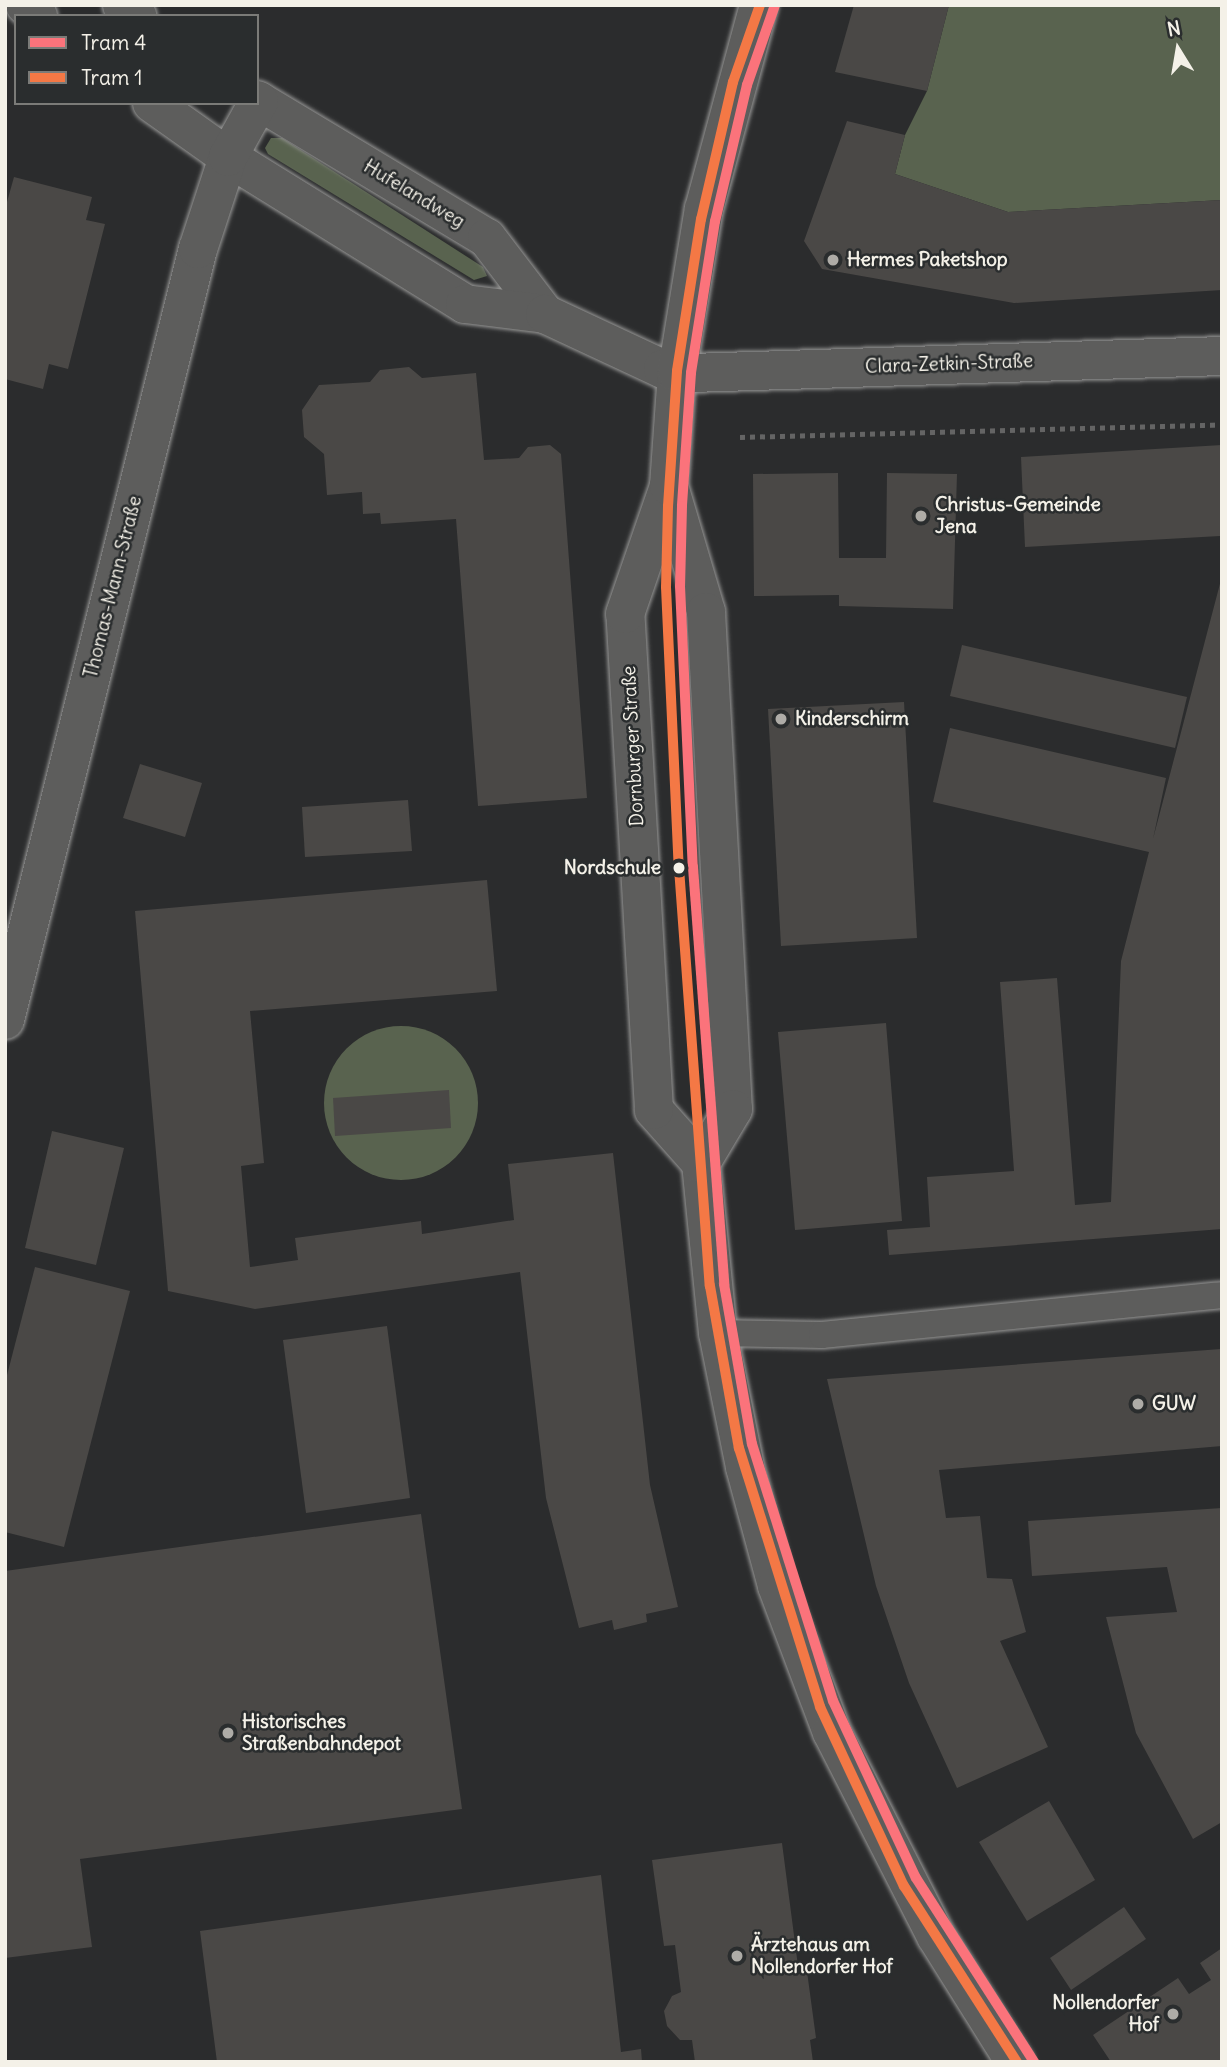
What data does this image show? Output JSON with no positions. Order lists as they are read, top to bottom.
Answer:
{
  "streets": {
    "street": [
      "Hufelandweg",
      "Clara-Zetkin-Straße",
      "Thomas-Mann-Straße",
      "Dornburger Straße"
    ]
  },
  "crossings": [
    ["Hufelandweg", "Clara-Zetkin-Straße"],
    ["Hufelandweg", "Thomas-Mann-Straße"],
    ["Hufelandweg", "Dornburger Straße"],
    ["Clara-Zetkin-Straße", "Dornburger Straße"]
  ],
  "places": [
    "Hermes Paketshop",
    "Christus-Gemeinde Jena",
    "Kinderschirm",
    "Nordschule",
    "GUW",
    "Historisches Straßenbahndepot",
    "Ärztehaus am Nollendorfer Hof",
    "Nollendorfer Hof"
  ],
  "lines": ["tram line 4", "tram line 1"],
  "legend": ["Tram 4", "Tram 1"],
  "north": "top"
}
